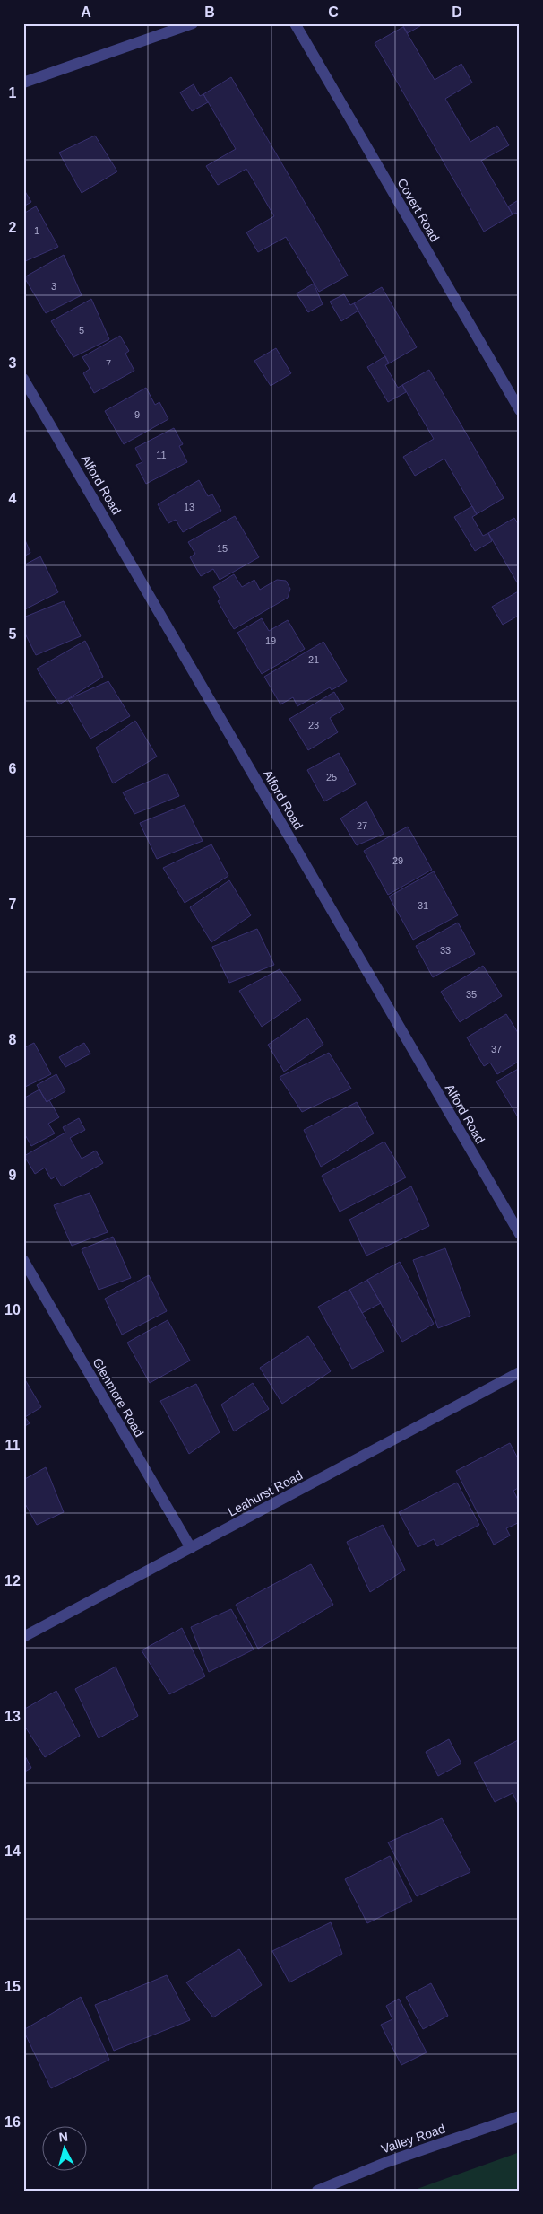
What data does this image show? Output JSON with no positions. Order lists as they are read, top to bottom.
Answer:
{
  "streets": {
    "street": [
      "Covert Road",
      "Alford Road",
      "Glenmore Road",
      "Leahurst Road",
      "Valley Road"
    ]
  },
  "crossings": [
    ["Glenmore Road", "Leahurst Road"]
  ],
  "house_numbers": [
    "1",
    "3",
    "5",
    "7",
    "9",
    "11",
    "13",
    "15",
    "19",
    "21",
    "23",
    "25",
    "27",
    "29",
    "31",
    "33",
    "35",
    "37"
  ],
  "north": "top",
  "grid": {
    "columns": [
      "A",
      "B",
      "C",
      "D"
    ],
    "rows": [
      "1",
      "2",
      "3",
      "4",
      "5",
      "6",
      "7",
      "8",
      "9",
      "10",
      "11",
      "12",
      "13",
      "14",
      "15",
      "16"
    ]
  }
}
